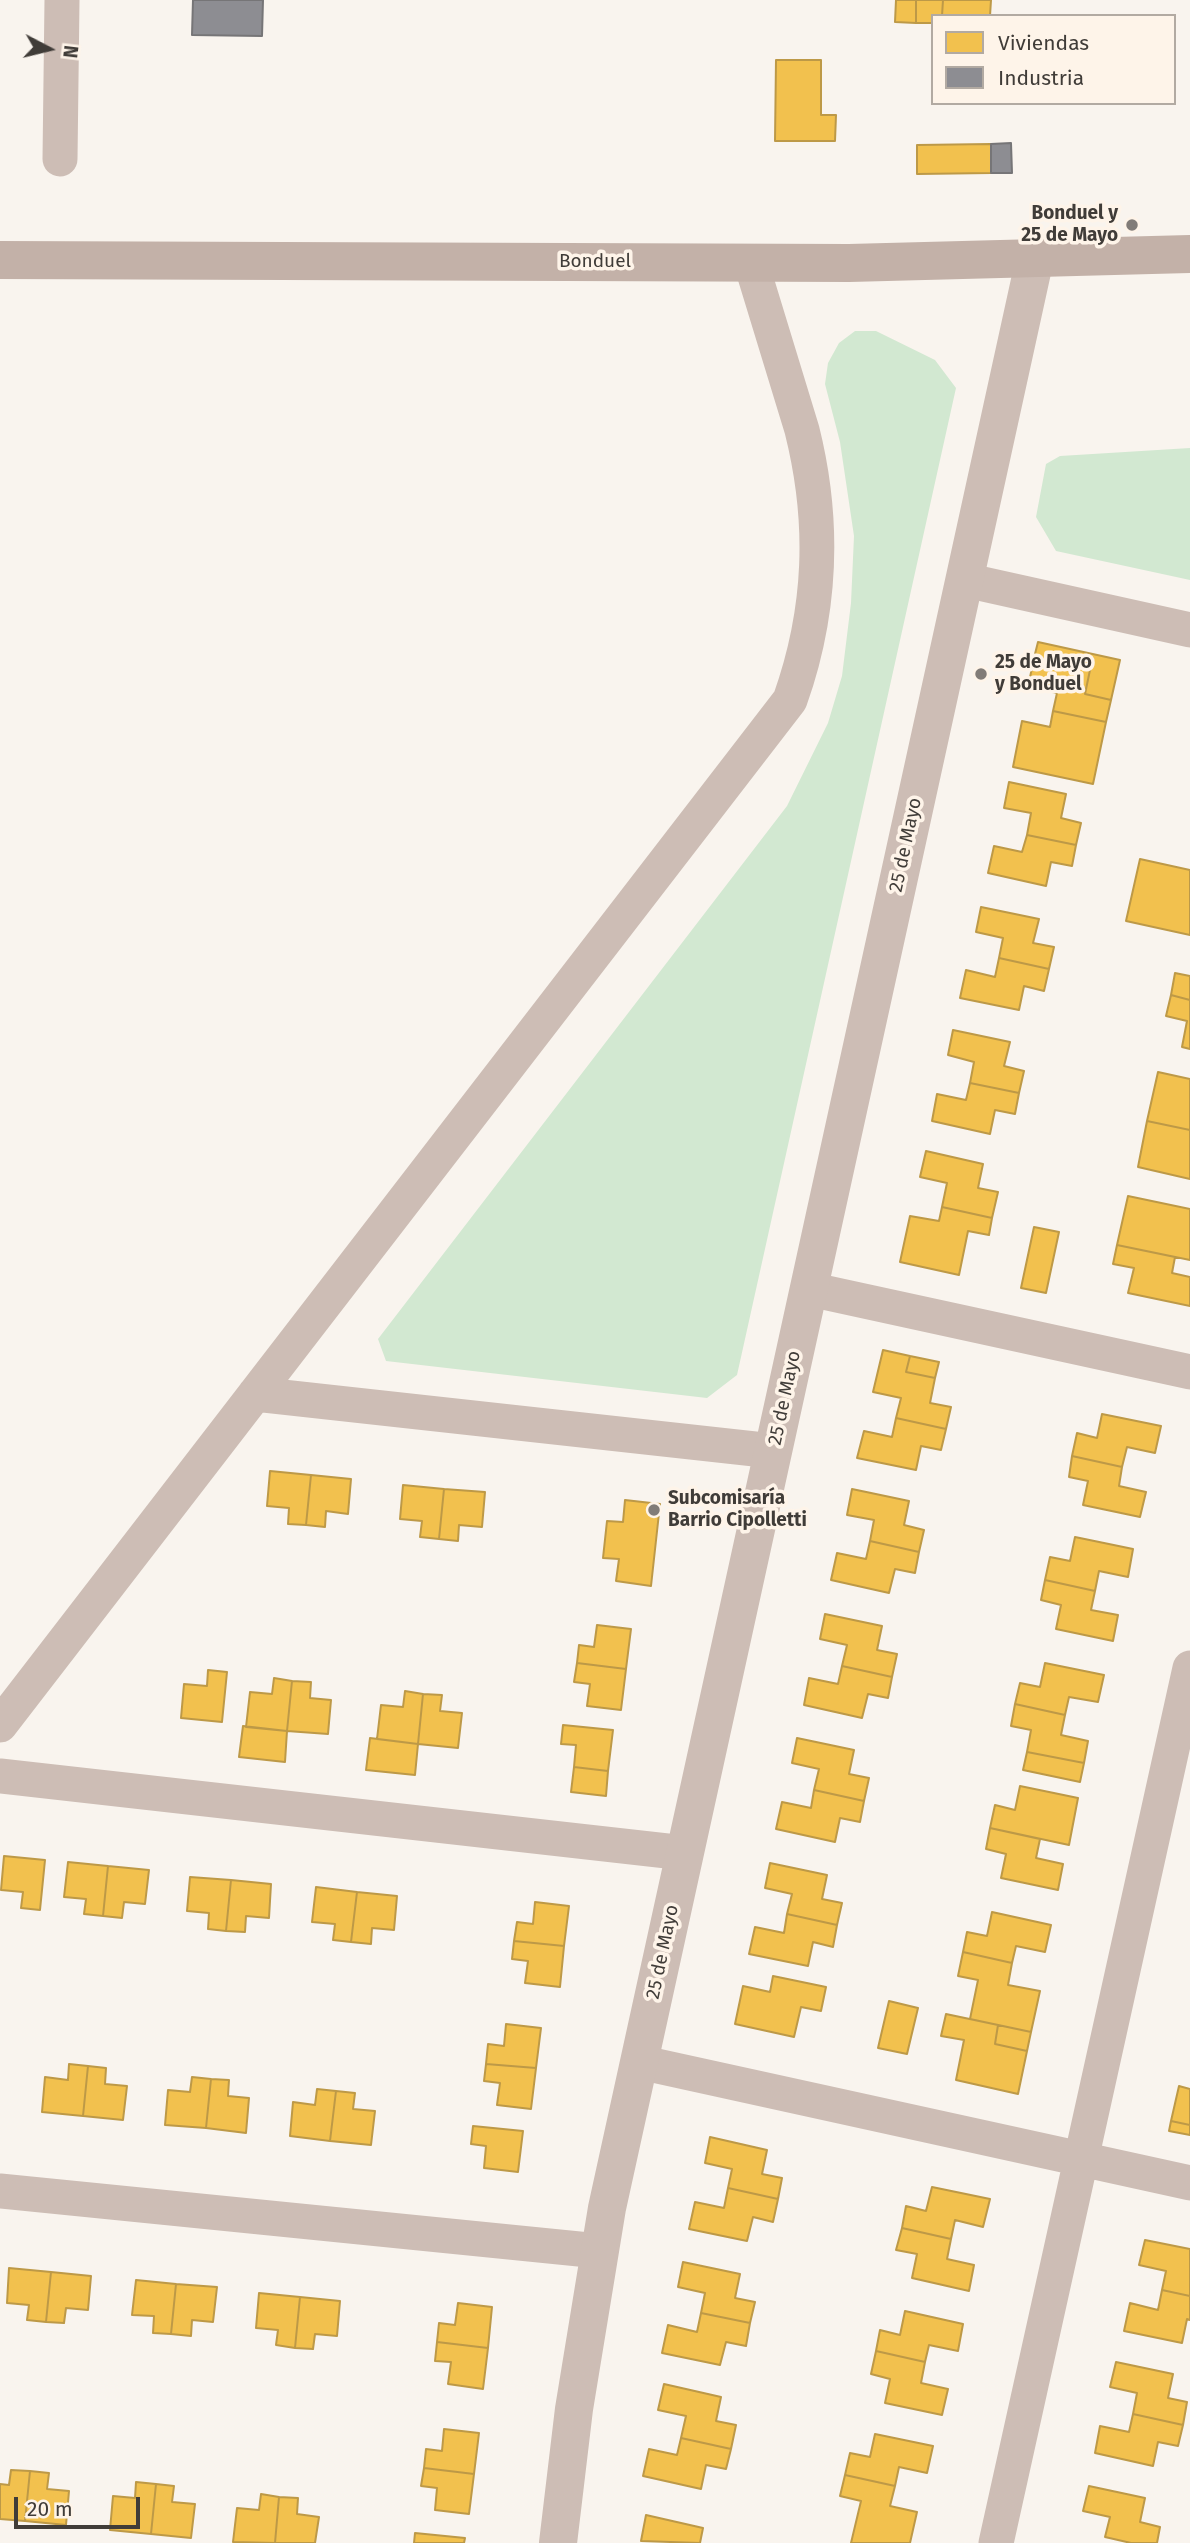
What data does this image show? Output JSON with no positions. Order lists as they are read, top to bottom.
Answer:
{
  "streets": {
    "main road": ["Bonduel"],
    "street": ["25 de Mayo"]
  },
  "crossings": [
    ["Bonduel", "25 de Mayo"]
  ],
  "places": ["Bonduel y 25 de Mayo", "25 de Mayo y Bonduel", "Subcomisaría Barrio Cipolletti"],
  "legend": ["Viviendas", "Industria"],
  "scale_bar": "20 m",
  "north": "right"
}
